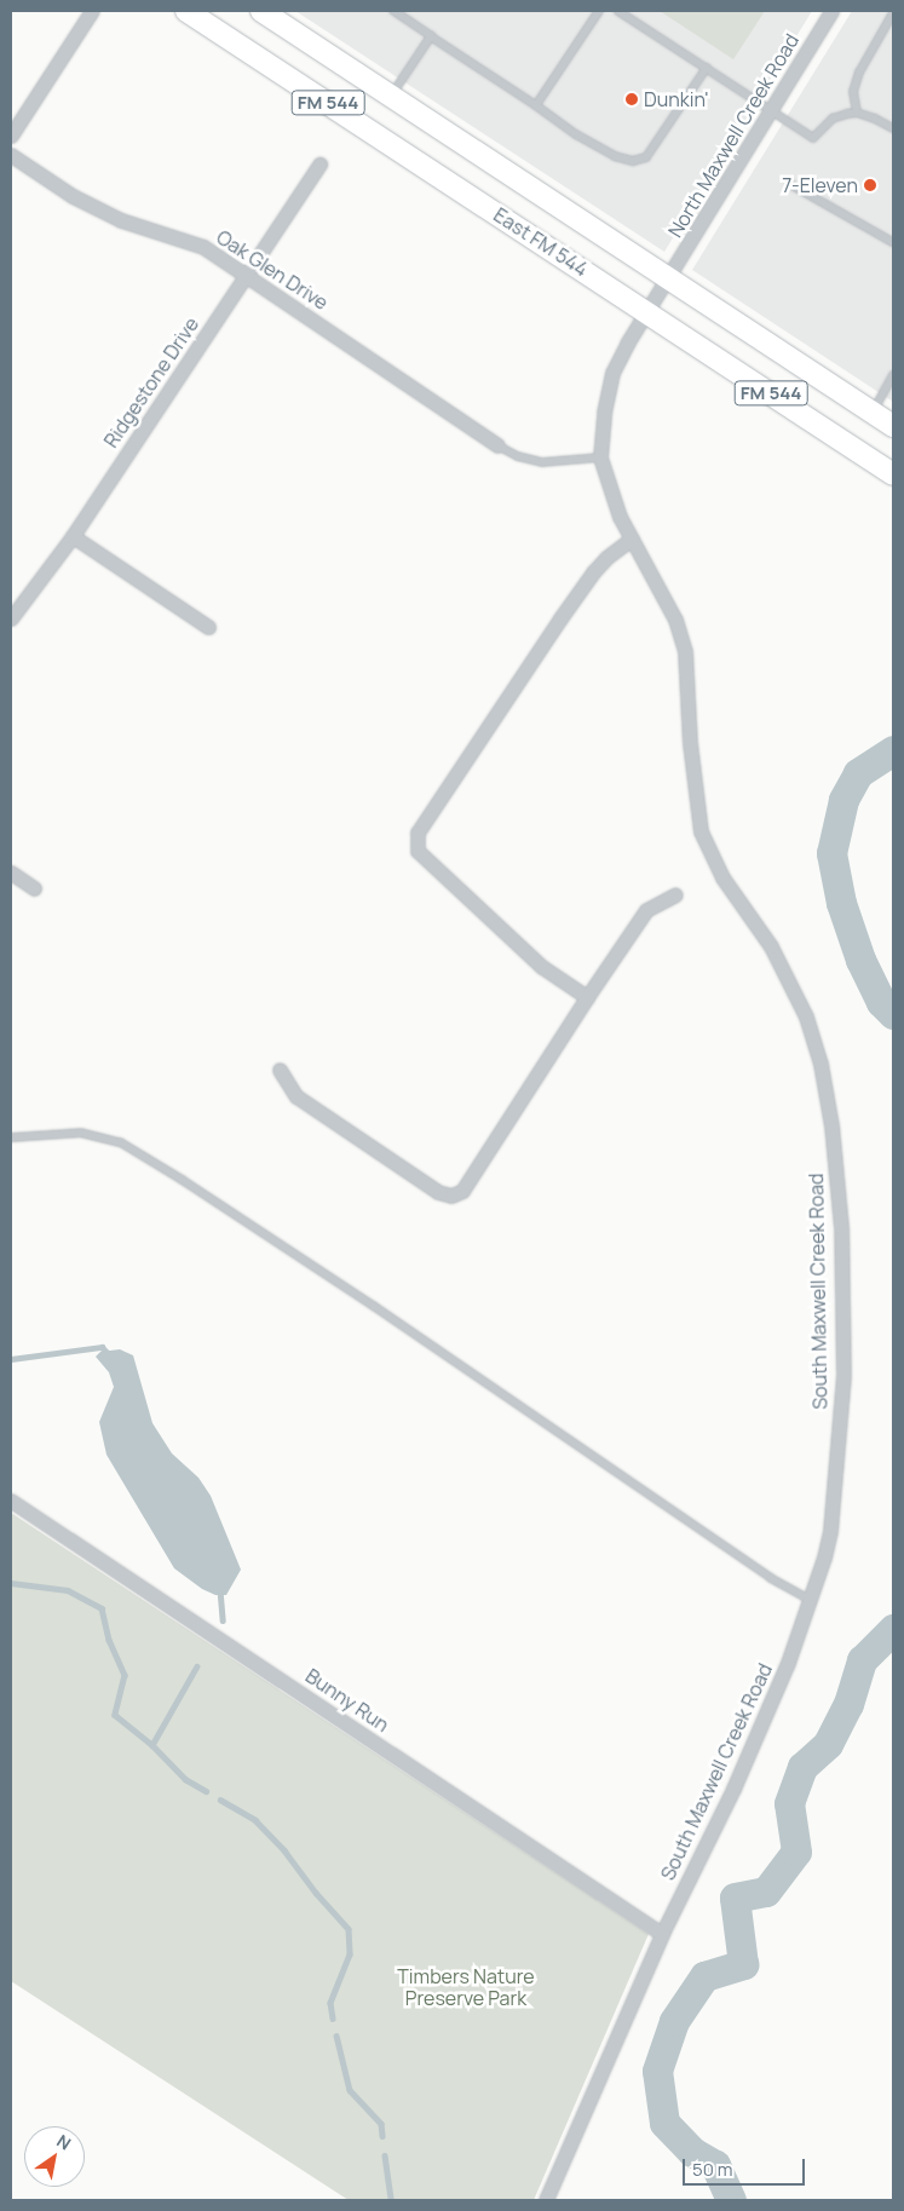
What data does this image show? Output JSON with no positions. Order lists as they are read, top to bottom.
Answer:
{
  "streets": {
    "main road": ["FM 544", "East FM 544"],
    "street": [
      "North Maxwell Creek Road",
      "Oak Glen Drive",
      "Ridgestone Drive",
      "South Maxwell Creek Road",
      "Bunny Run"
    ]
  },
  "crossings": [
    ["North Maxwell Creek Road", "East FM 544"],
    ["North Maxwell Creek Road", "South Maxwell Creek Road"],
    ["East FM 544", "South Maxwell Creek Road"],
    ["Oak Glen Drive", "Ridgestone Drive"],
    ["South Maxwell Creek Road", "Bunny Run"]
  ],
  "parks": ["Timbers Nature Preserve Park"],
  "places": ["Dunkin'", "7-Eleven"],
  "scale_bar": "50 m",
  "north": "top right"
}
